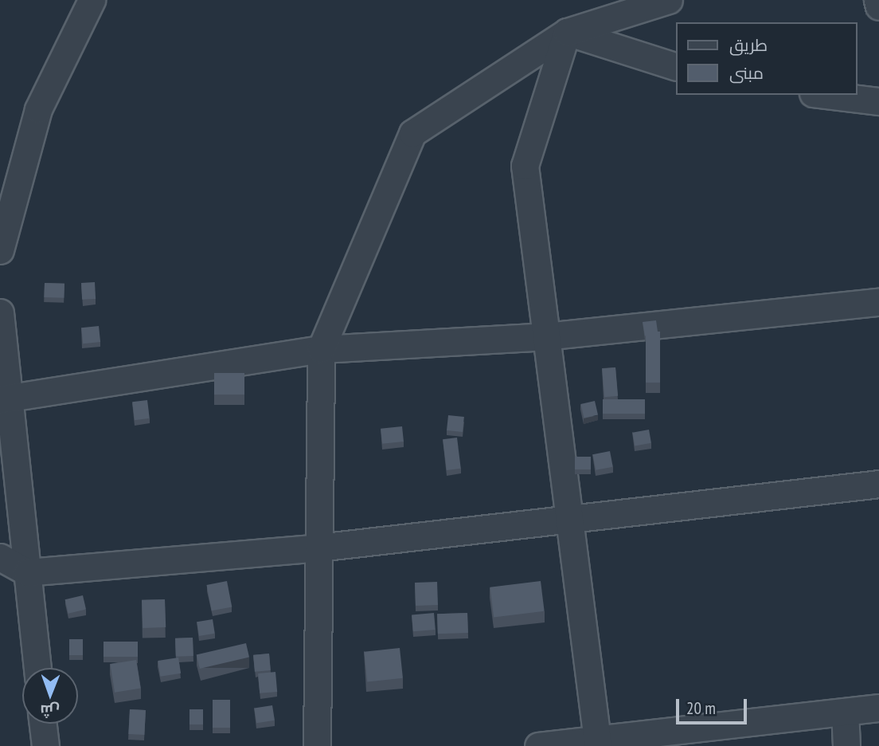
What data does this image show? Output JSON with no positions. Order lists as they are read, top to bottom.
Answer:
{
  "legend": ["طريق", "مبنى"],
  "scale_bar": "20 m",
  "north": "bottom"
}
